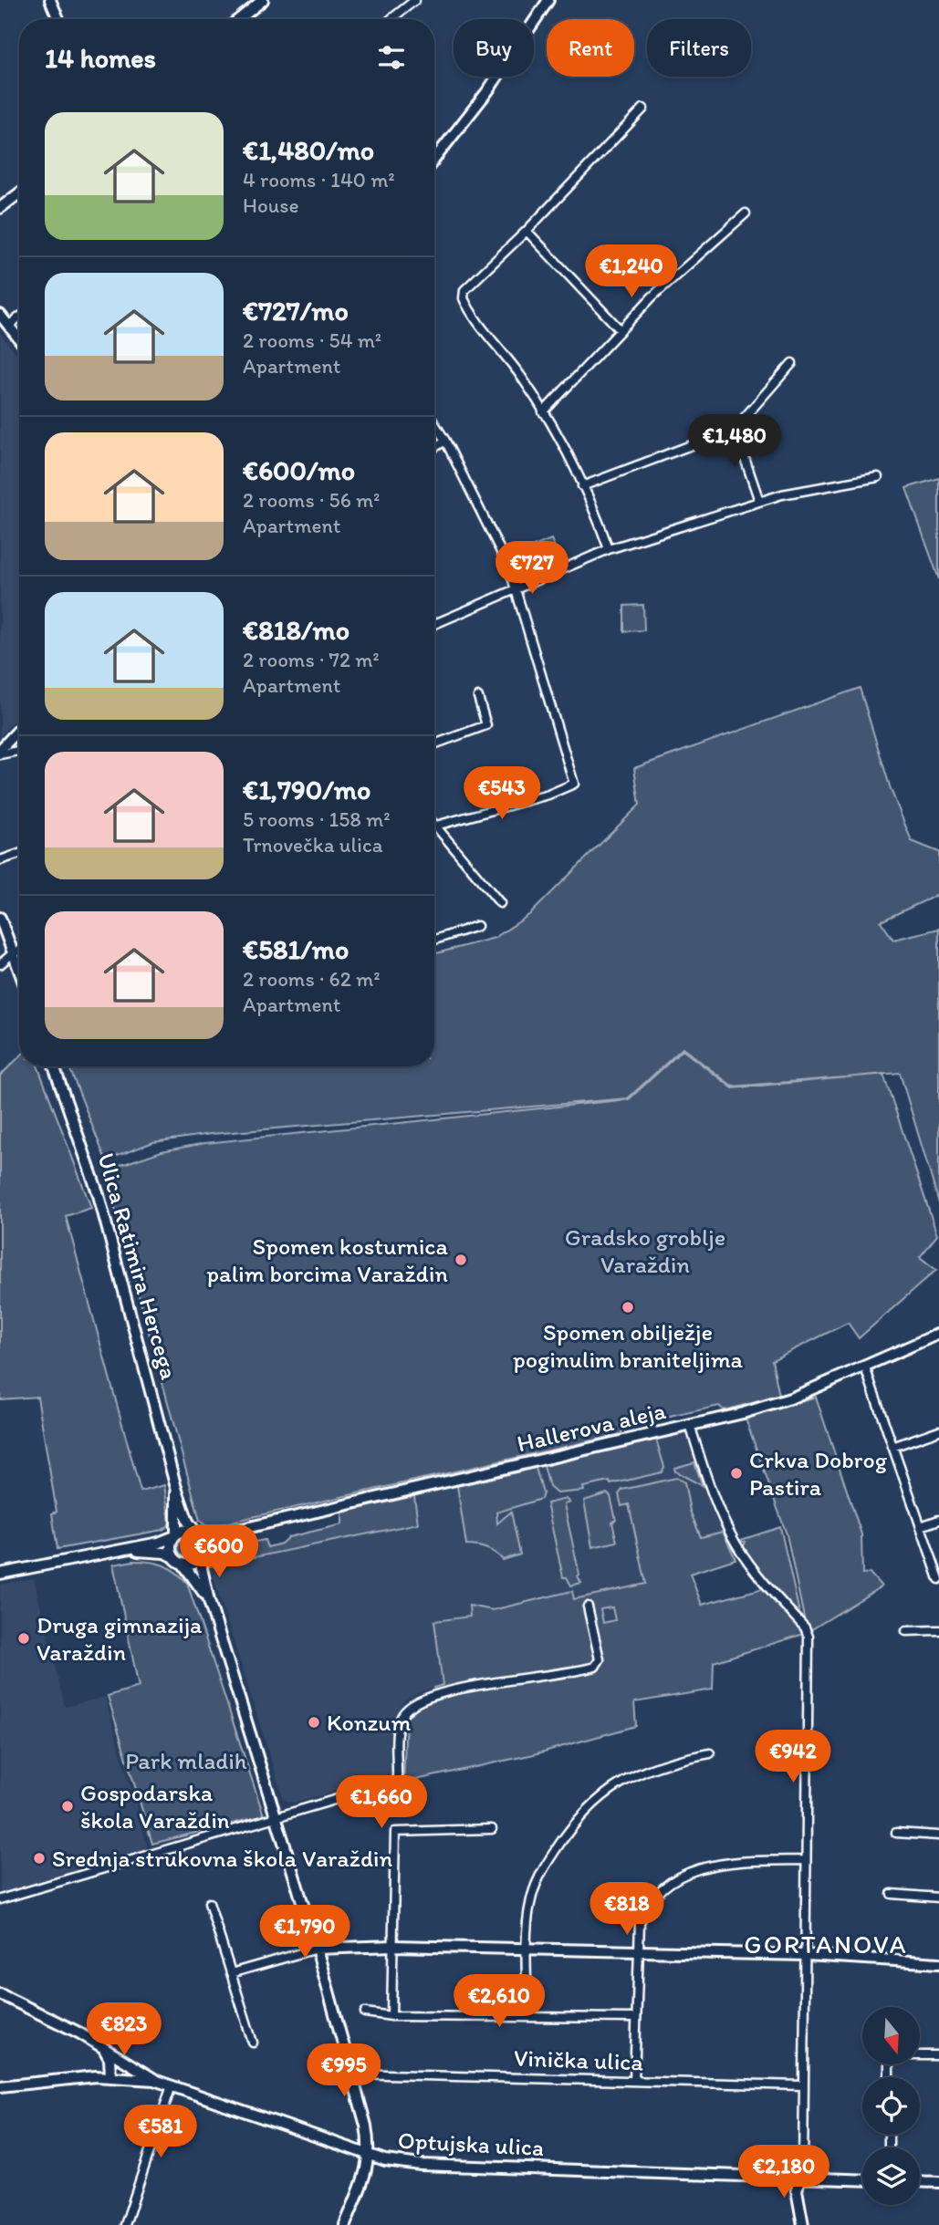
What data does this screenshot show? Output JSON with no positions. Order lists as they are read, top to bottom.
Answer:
{
  "streets": {
    "main road": ["Ulica Ratimira Hercega", "Hallerova aleja", "Optujska ulica"],
    "street": ["Vinička ulica"]
  },
  "crossings": [
    ["Ulica Ratimira Hercega", "Hallerova aleja"]
  ],
  "districts": ["GORTANOVA"],
  "parks": ["Gradsko groblje Varaždin", "Park mladih"],
  "places": [
    "Spomen kosturnica palim borcima Varaždin",
    "Spomen obilježje poginulim braniteljima",
    "Crkva Dobrog Pastira",
    "Druga gimnazija Varaždin",
    "Konzum",
    "Gospodarska škola Varaždin",
    "Srednja strukovna škola Varaždin"
  ],
  "north": "bottom",
  "page": {
    "chip": ["Buy", "Rent", "Filters"],
    "heading": "14 homes",
    "list": [
      {
        "name": "€1,480/mo",
        "note": "4 rooms · 140 m² · House"
      },
      {
        "name": "€727/mo",
        "note": "2 rooms · 54 m² · Apartment"
      },
      {
        "name": "€600/mo",
        "note": "2 rooms · 56 m² · Apartment"
      },
      {
        "name": "€818/mo",
        "note": "2 rooms · 72 m² · Apartment"
      },
      {
        "name": "€1,790/mo",
        "note": "5 rooms · 158 m² · Trnovečka ulica"
      },
      {
        "name": "€581/mo",
        "note": "2 rooms · 62 m² · Apartment"
      }
    ],
    "price": [
      "€1,240",
      "€1,480",
      "€727",
      "€543",
      "€600",
      "€942",
      "€1,660",
      "€818",
      "€1,790",
      "€2,610",
      "€823",
      "€995",
      "€581",
      "€2,180"
    ]
  }
}
